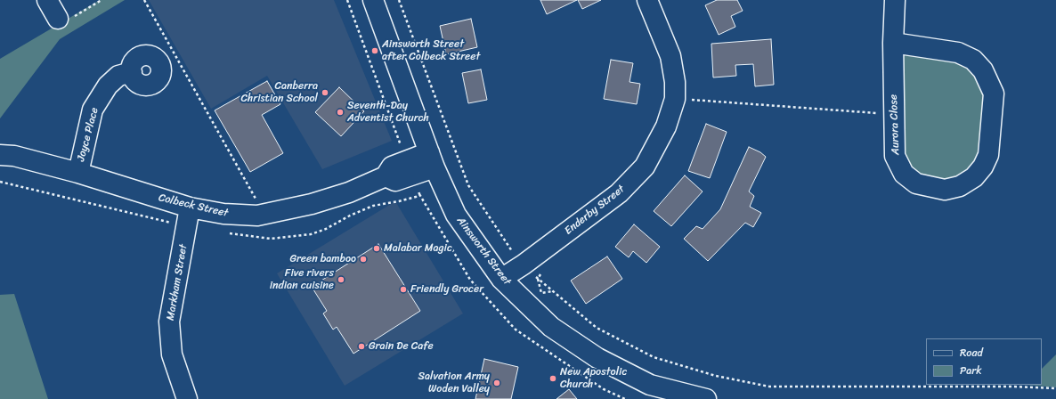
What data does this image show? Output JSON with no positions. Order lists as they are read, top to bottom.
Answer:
{
  "streets": {
    "street": [
      "Aurora Close",
      "Joyce Place",
      "Colbeck Street",
      "Enderby Street",
      "Ainsworth Street",
      "Markham Street"
    ]
  },
  "crossings": [
    ["Joyce Place", "Colbeck Street"],
    ["Colbeck Street", "Ainsworth Street"],
    ["Colbeck Street", "Markham Street"],
    ["Enderby Street", "Ainsworth Street"]
  ],
  "places": [
    "Ainsworth Street after Colbeck Street",
    "Canberra Christian School",
    "Seventh-Day Adventist Church",
    "Malabar Magic",
    "Green bamboo",
    "Five rivers indian cuisine",
    "Friendly Grocer",
    "Grain De Cafe",
    "New Apostolic Church",
    "Salvation Army Woden Valley"
  ],
  "legend": ["Road", "Park"]
}
